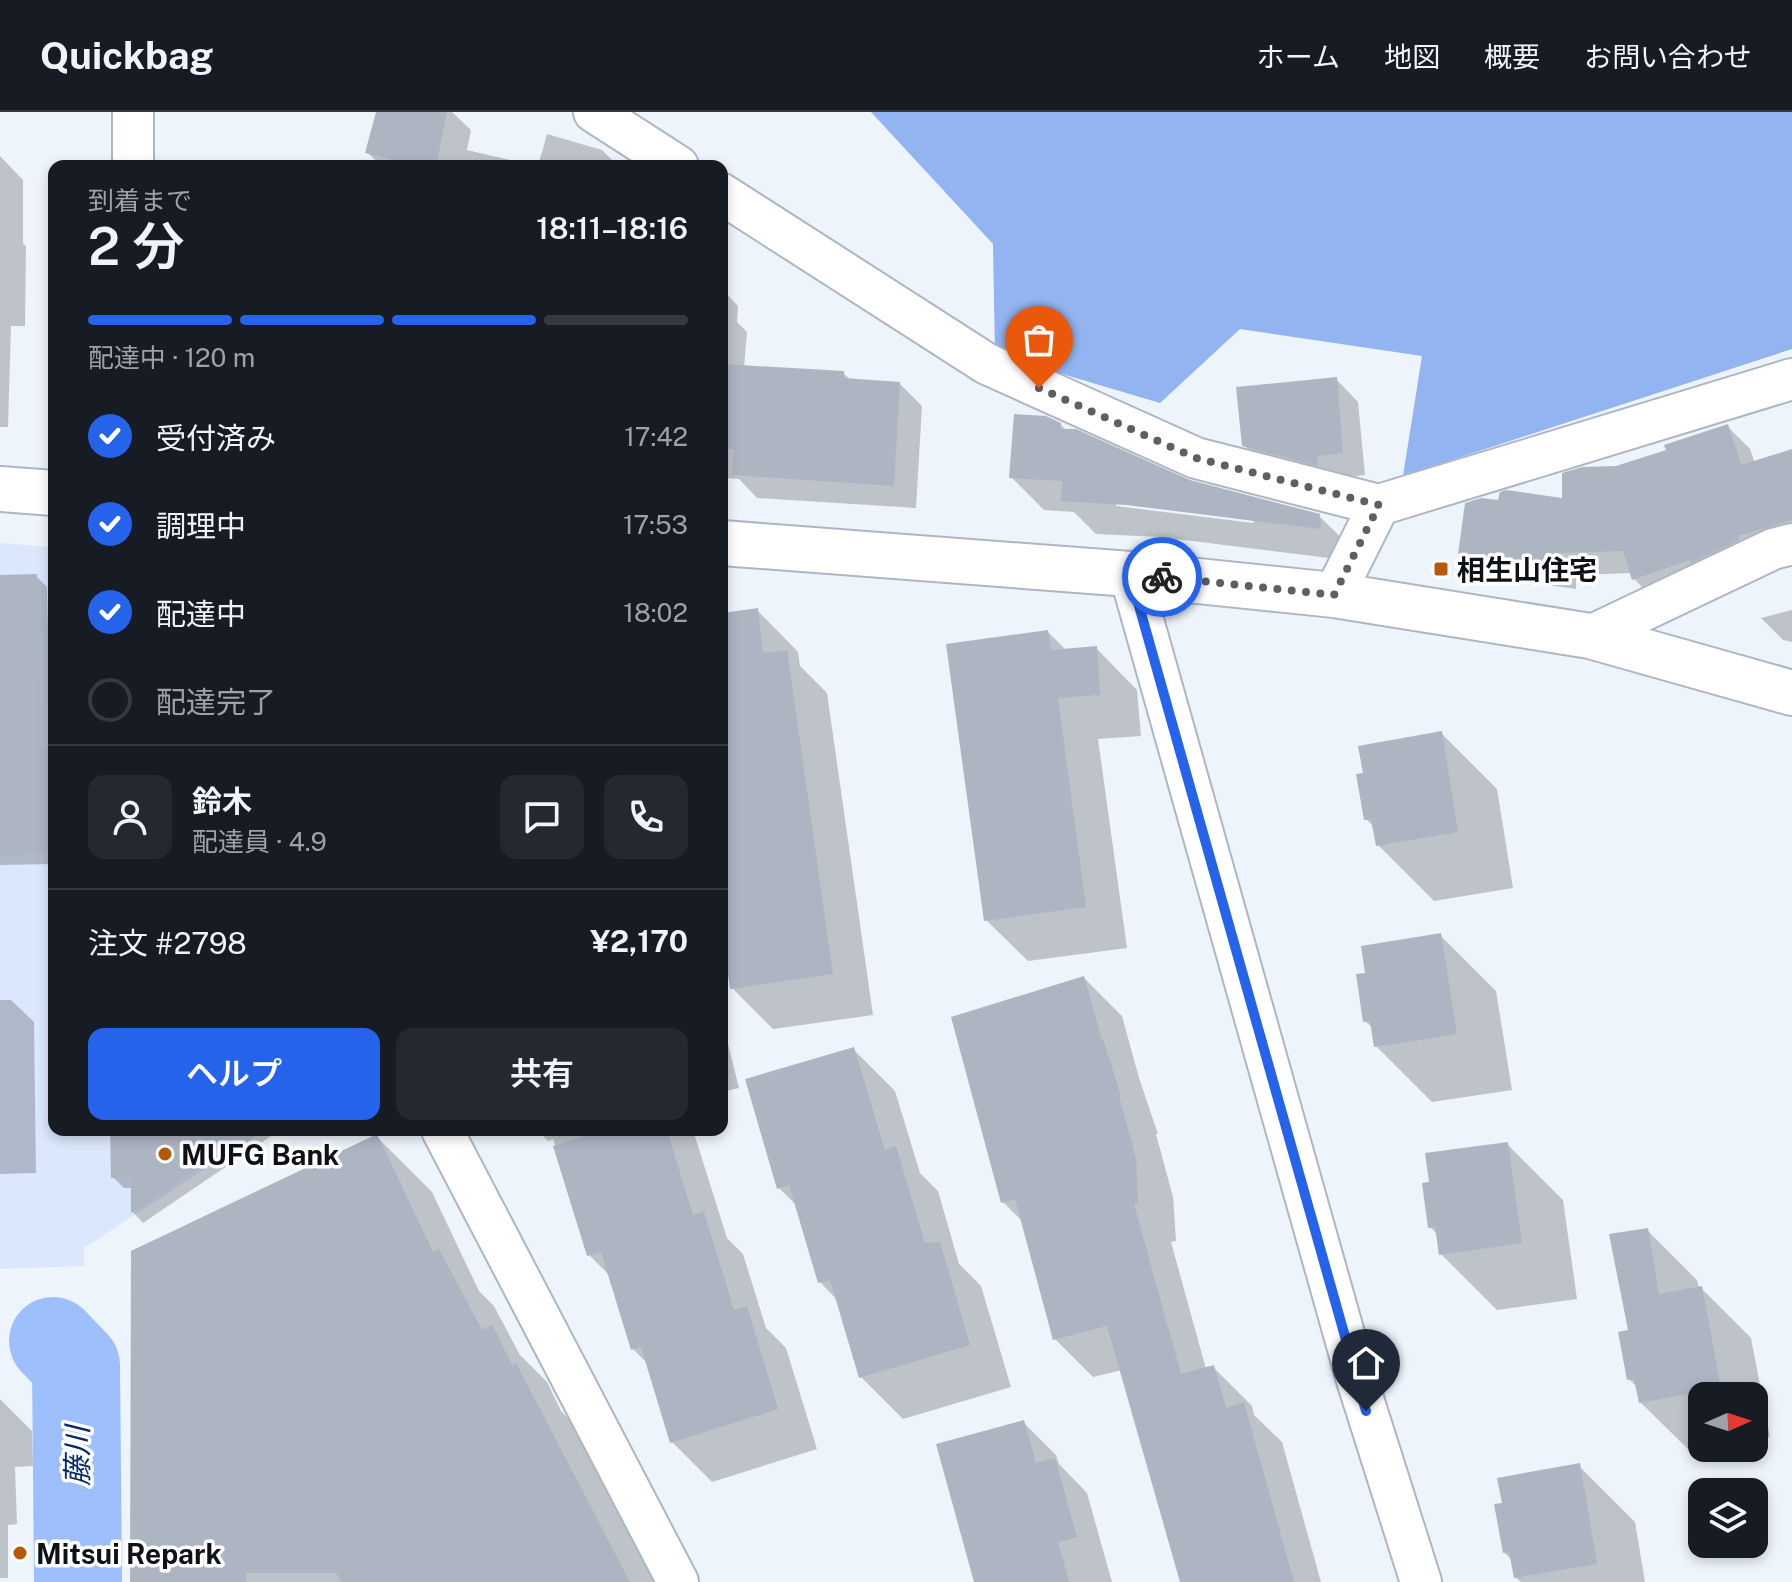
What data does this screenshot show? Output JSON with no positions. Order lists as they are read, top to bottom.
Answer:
{
  "water": ["藤川"],
  "places": {
    "transit": ["相生山住宅"],
    "other": ["MUFG Bank", "Mitsui Repark"]
  },
  "north": "right",
  "page": {
    "header": "Quickbag",
    "nav": [
      "ホーム",
      "地図",
      "概要",
      "お問い合わせ"
    ],
    "heading": ["2 分", "到着まで", "18:11–18:16"],
    "panel": [
      "鈴木",
      "配達員 · 4.9",
      "注文 #2798",
      "¥2,170"
    ],
    "bar": "配達中 · 120 m",
    "list": [
      ["受付済み", "17:42"],
      ["調理中", "17:53"],
      ["配達中", "18:02"],
      "配達完了"
    ],
    "buttons": ["ヘルプ", "共有"]
  }
}
